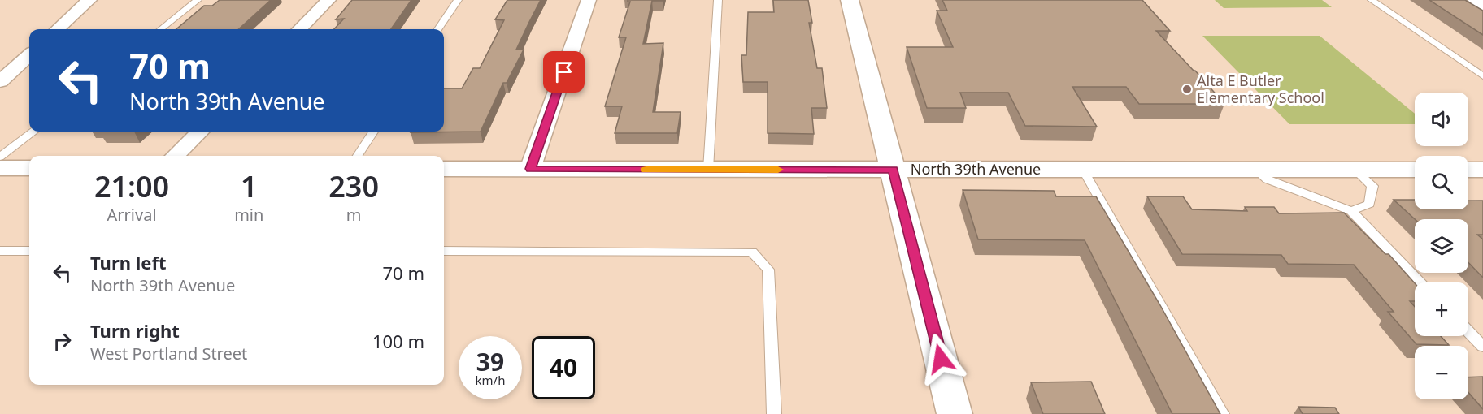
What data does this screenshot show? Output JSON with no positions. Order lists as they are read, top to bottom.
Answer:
{
  "streets": {
    "street": ["North 39th Avenue"]
  },
  "places": ["Alta E Butler Elementary School"],
  "page": {
    "turn": ["70 m", "North 39th Avenue"],
    "map_buttons": ["+", "−"],
    "eta": [
      "21:00",
      "Arrival",
      "1",
      "min",
      "230",
      "m"
    ],
    "list": [
      {
        "name": "Turn left",
        "note": "North 39th Avenue",
        "value": "70 m"
      },
      {
        "name": "Turn right",
        "note": "West Portland Street",
        "value": "100 m"
      }
    ],
    "speed": "39 km/h",
    "limit": "40"
  }
}
